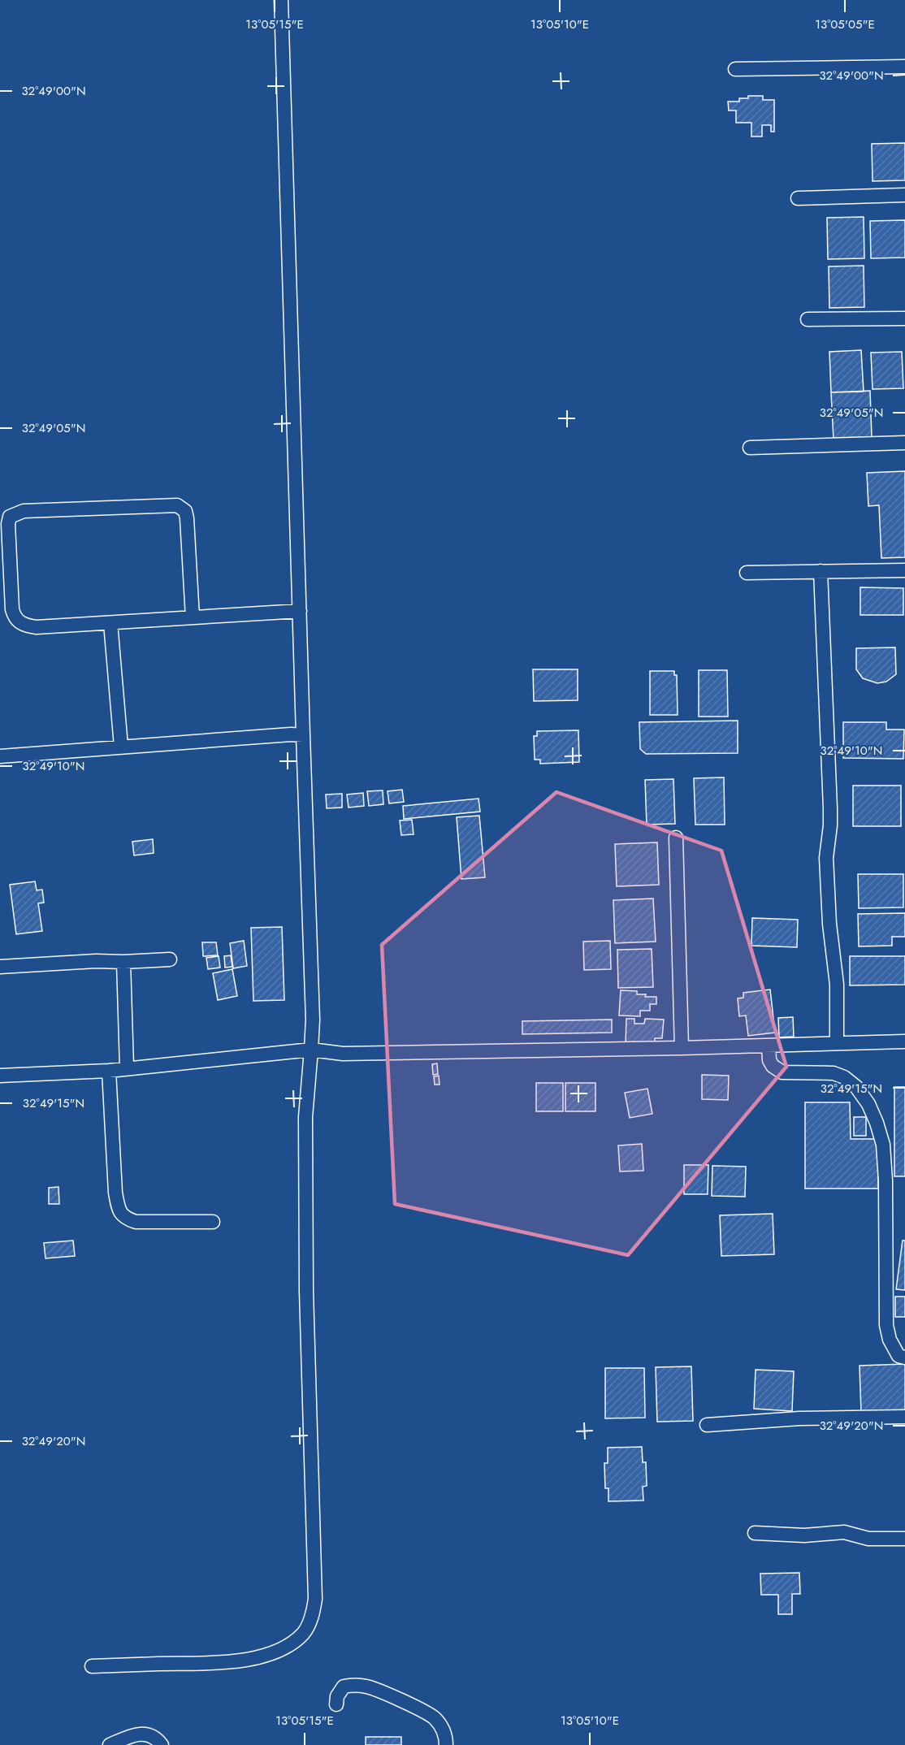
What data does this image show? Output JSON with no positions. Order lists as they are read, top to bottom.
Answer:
{
  "coordinates": [
    "13°05'15\"E",
    "13°05'10\"E",
    "13°05'05\"E",
    "32°49'00\"N",
    "32°49'05\"N",
    "32°49'10\"N",
    "32°49'15\"N",
    "32°49'20\"N"
  ]
}
